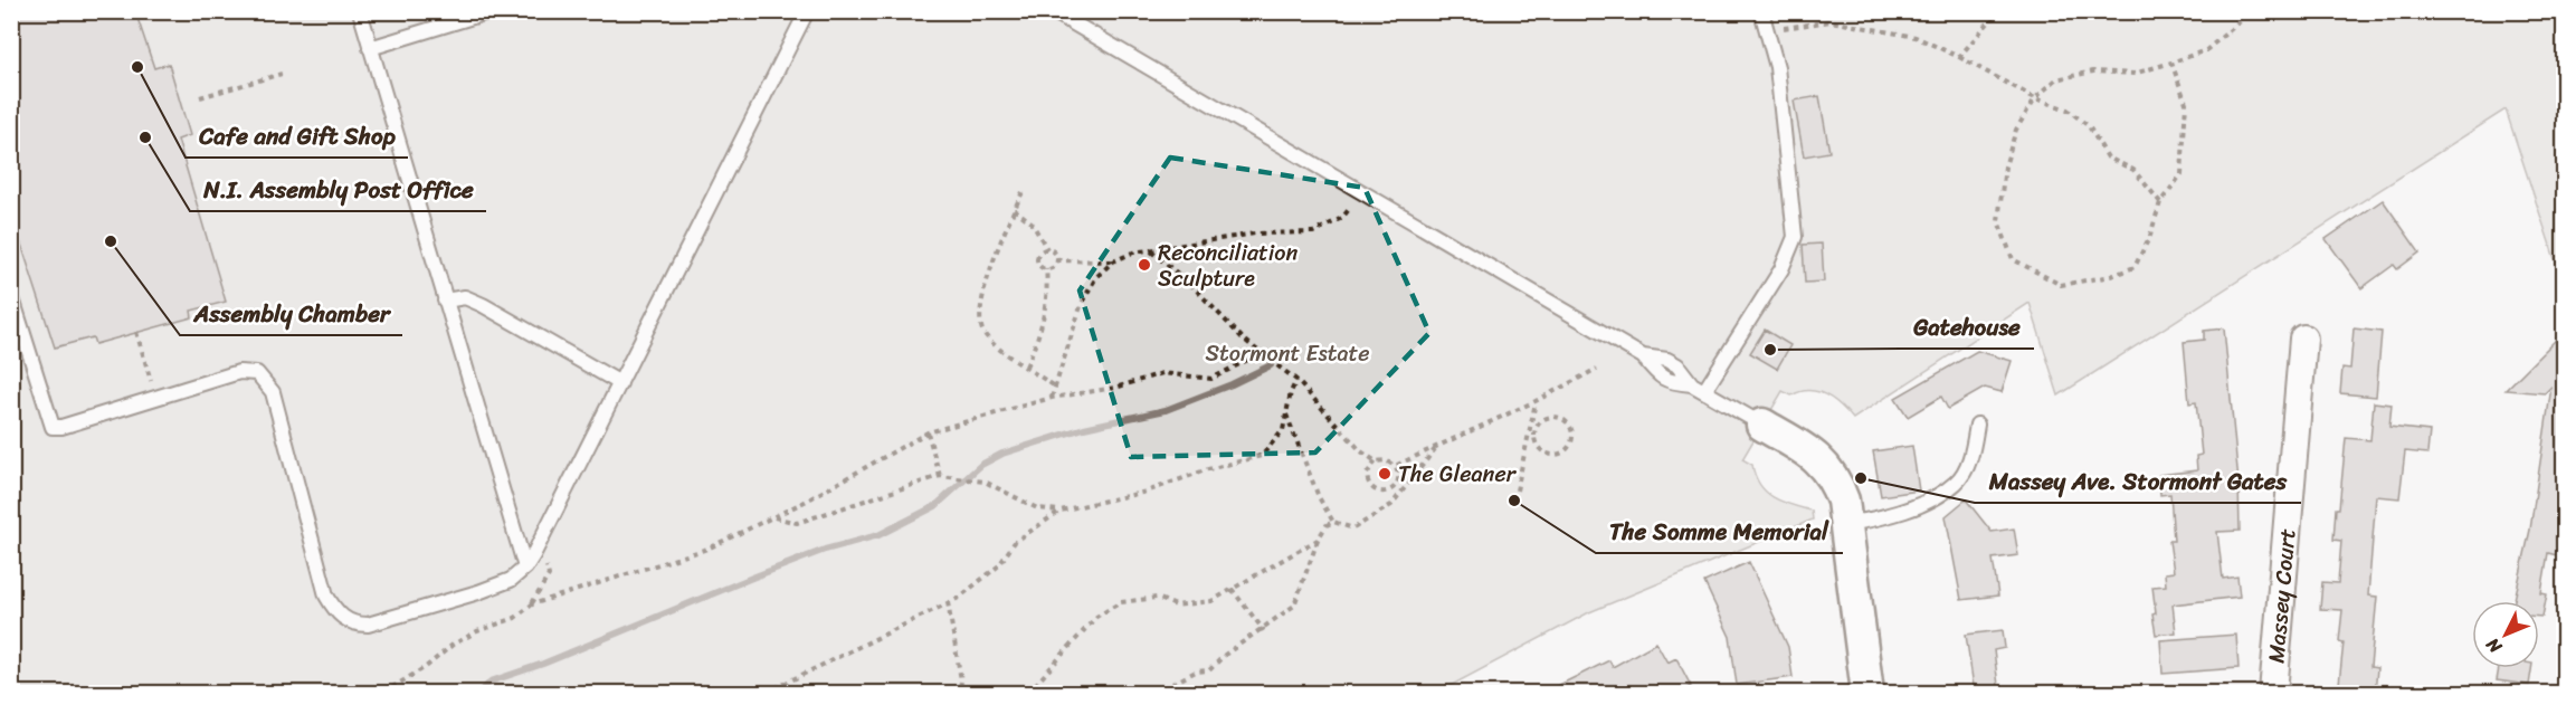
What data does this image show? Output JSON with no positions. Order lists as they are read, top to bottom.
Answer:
{
  "streets": {
    "street": ["Massey Court"]
  },
  "parks": ["Stormont Estate"],
  "places": [
    "Cafe and Gift Shop",
    "N.I. Assembly Post Office",
    "Assembly Chamber",
    "Reconciliation Sculpture",
    "Gatehouse",
    "The Gleaner",
    "Massey Ave. Stormont Gates",
    "The Somme Memorial"
  ],
  "north": "bottom left"
}
